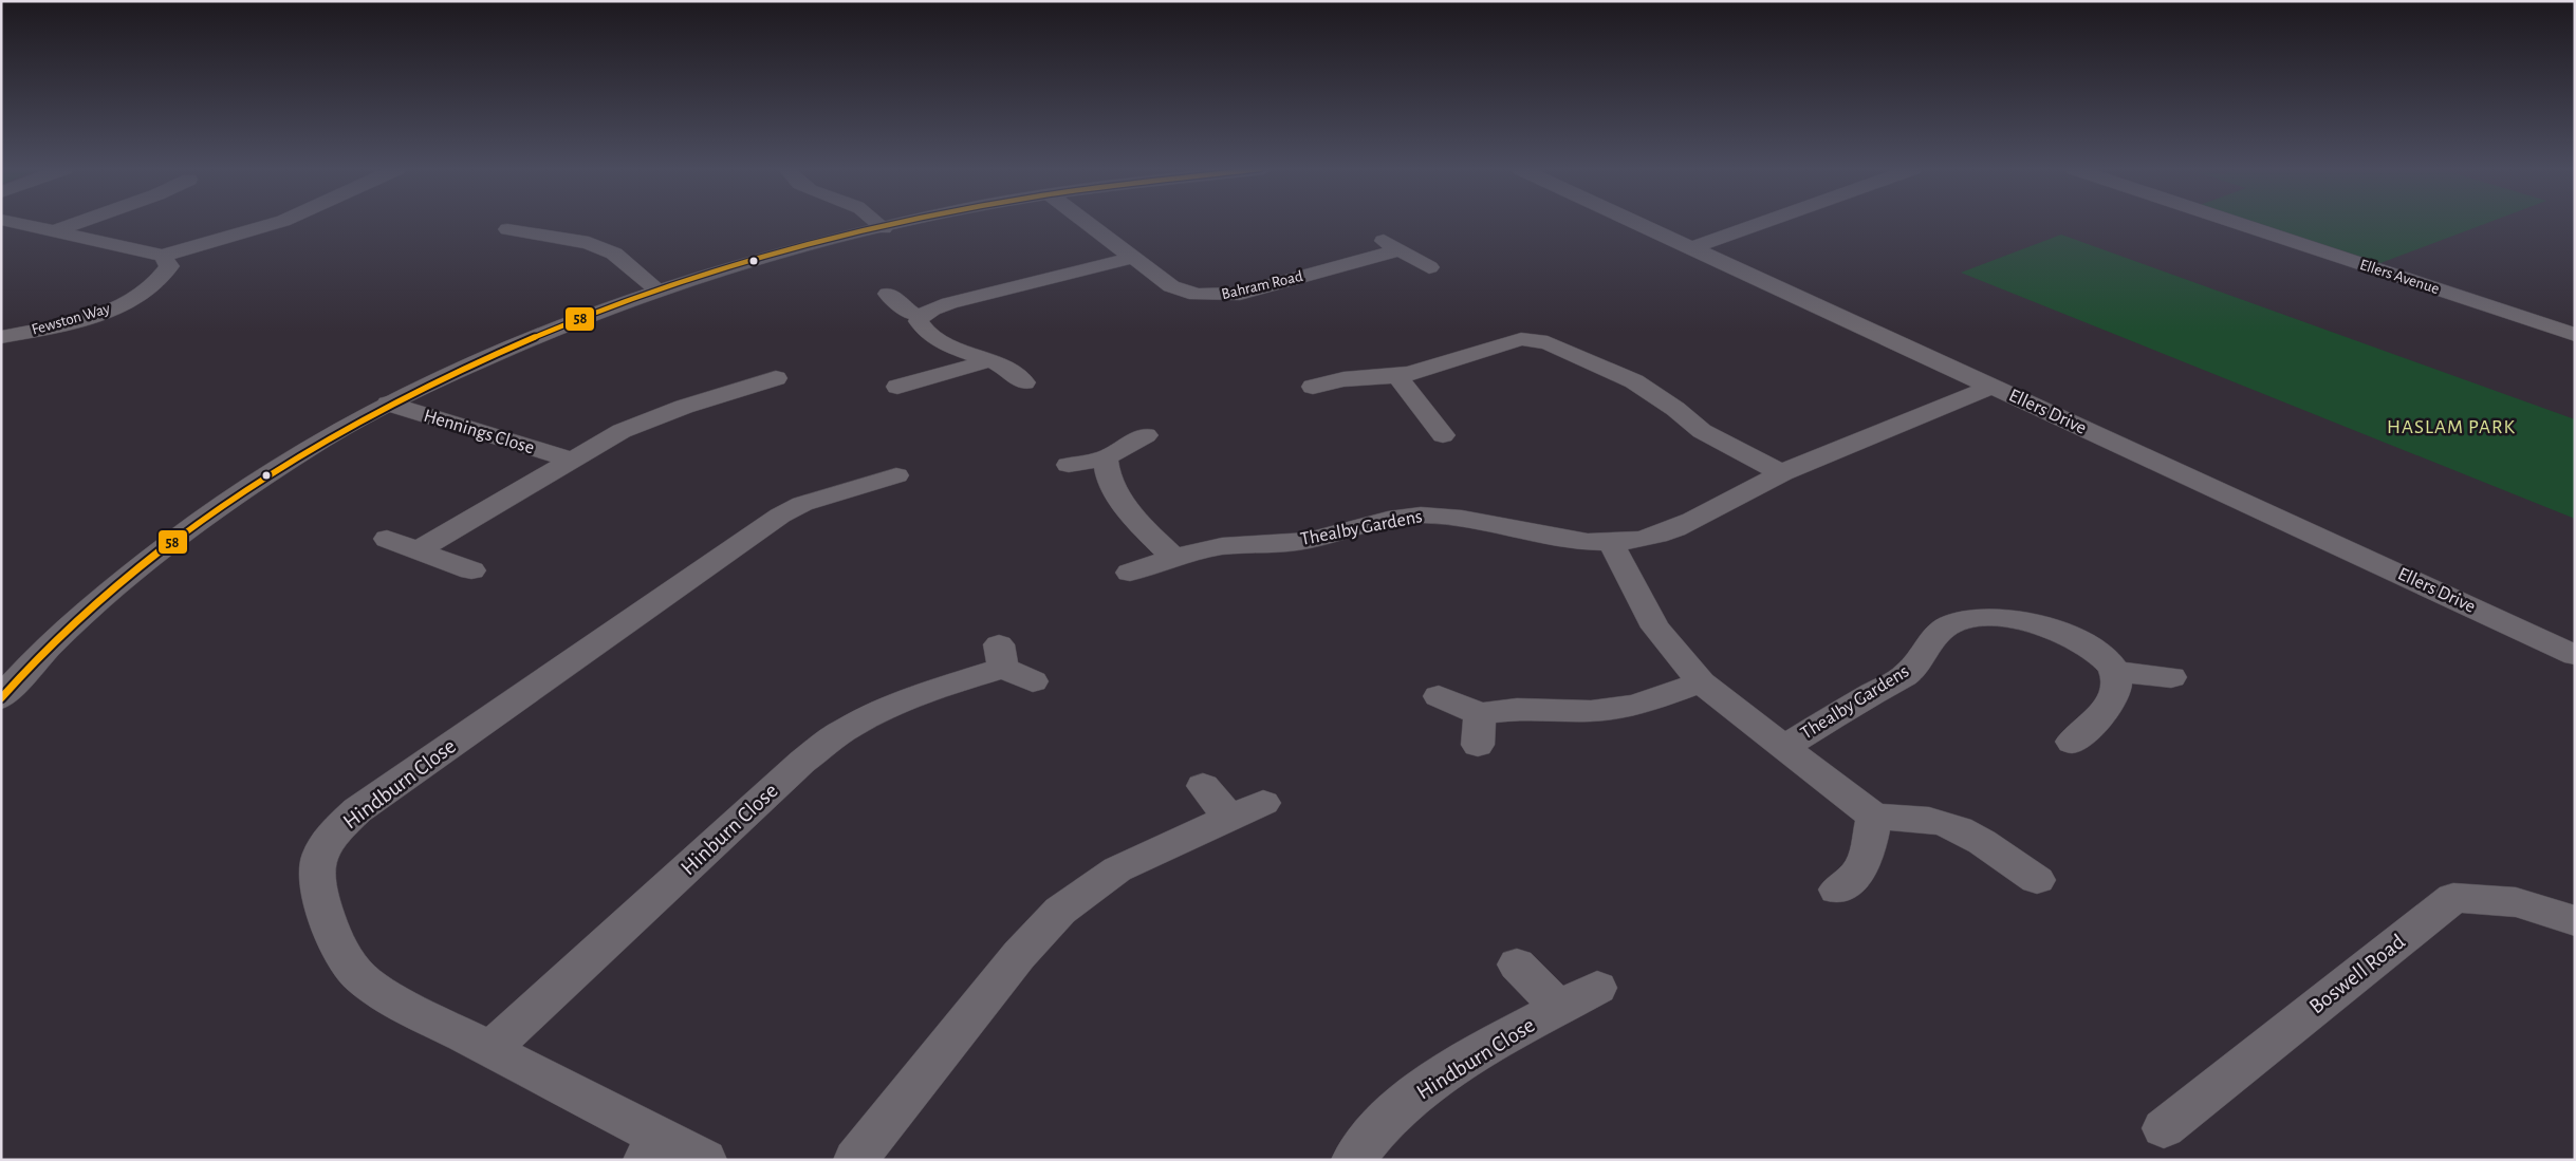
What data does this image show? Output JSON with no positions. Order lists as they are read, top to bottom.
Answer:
{
  "streets": {
    "street": [
      "Ellers Avenue",
      "Bahram Road",
      "Fewston Way",
      "Ellers Drive",
      "Hennings Close",
      "Thealby Gardens",
      "Hindburn Close",
      "Hinburn Close",
      "Boswell Road"
    ]
  },
  "crossings": [
    ["Ellers Drive", "Thealby Gardens"],
    ["Hindburn Close", "Hinburn Close"]
  ],
  "districts": ["HASLAM PARK"],
  "lines": ["transit line 58"]
}
